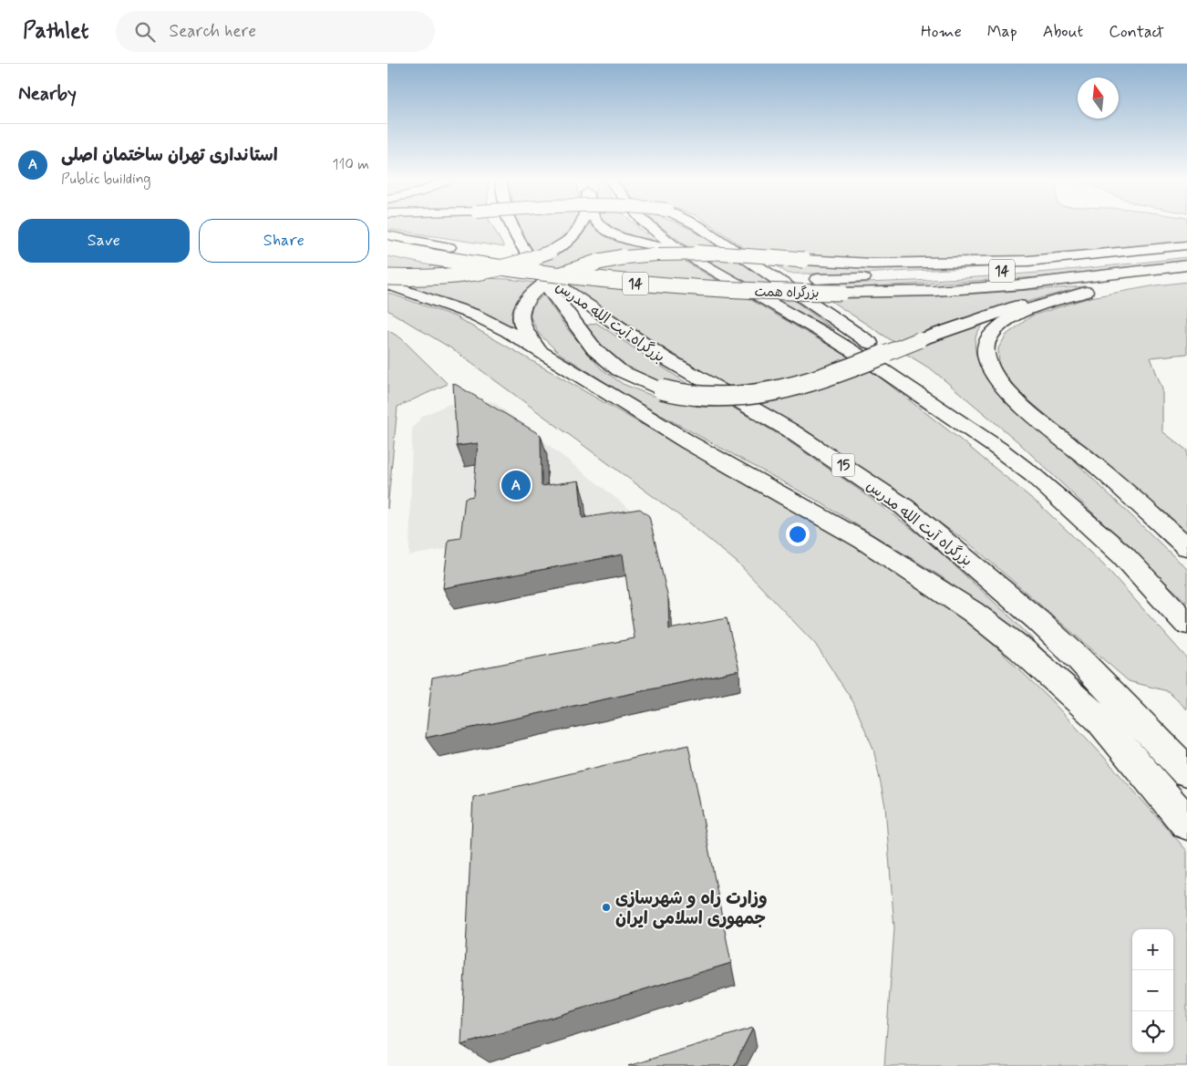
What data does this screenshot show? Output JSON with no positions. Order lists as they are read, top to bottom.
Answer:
{
  "streets": {
    "highway": [
      "14",
      "بزرگراه همت",
      "بزرگراه آیت الله مدرس",
      "15"
    ]
  },
  "places": ["وزارت راه و شهرسازی جمهوری اسلامی ایران"],
  "north": "top",
  "page": {
    "header": "Pathlet",
    "search": "Search here",
    "nav": [
      "Home",
      "Map",
      "About",
      "Contact"
    ],
    "heading": "Nearby",
    "list": [
      {
        "mark": "A",
        "name": "استانداری تهران ساختمان اصلی",
        "note": "Public building",
        "value": "110 m"
      }
    ],
    "buttons": ["Save", "Share"],
    "pins": "A",
    "map_buttons": ["+", "−"]
  }
}
